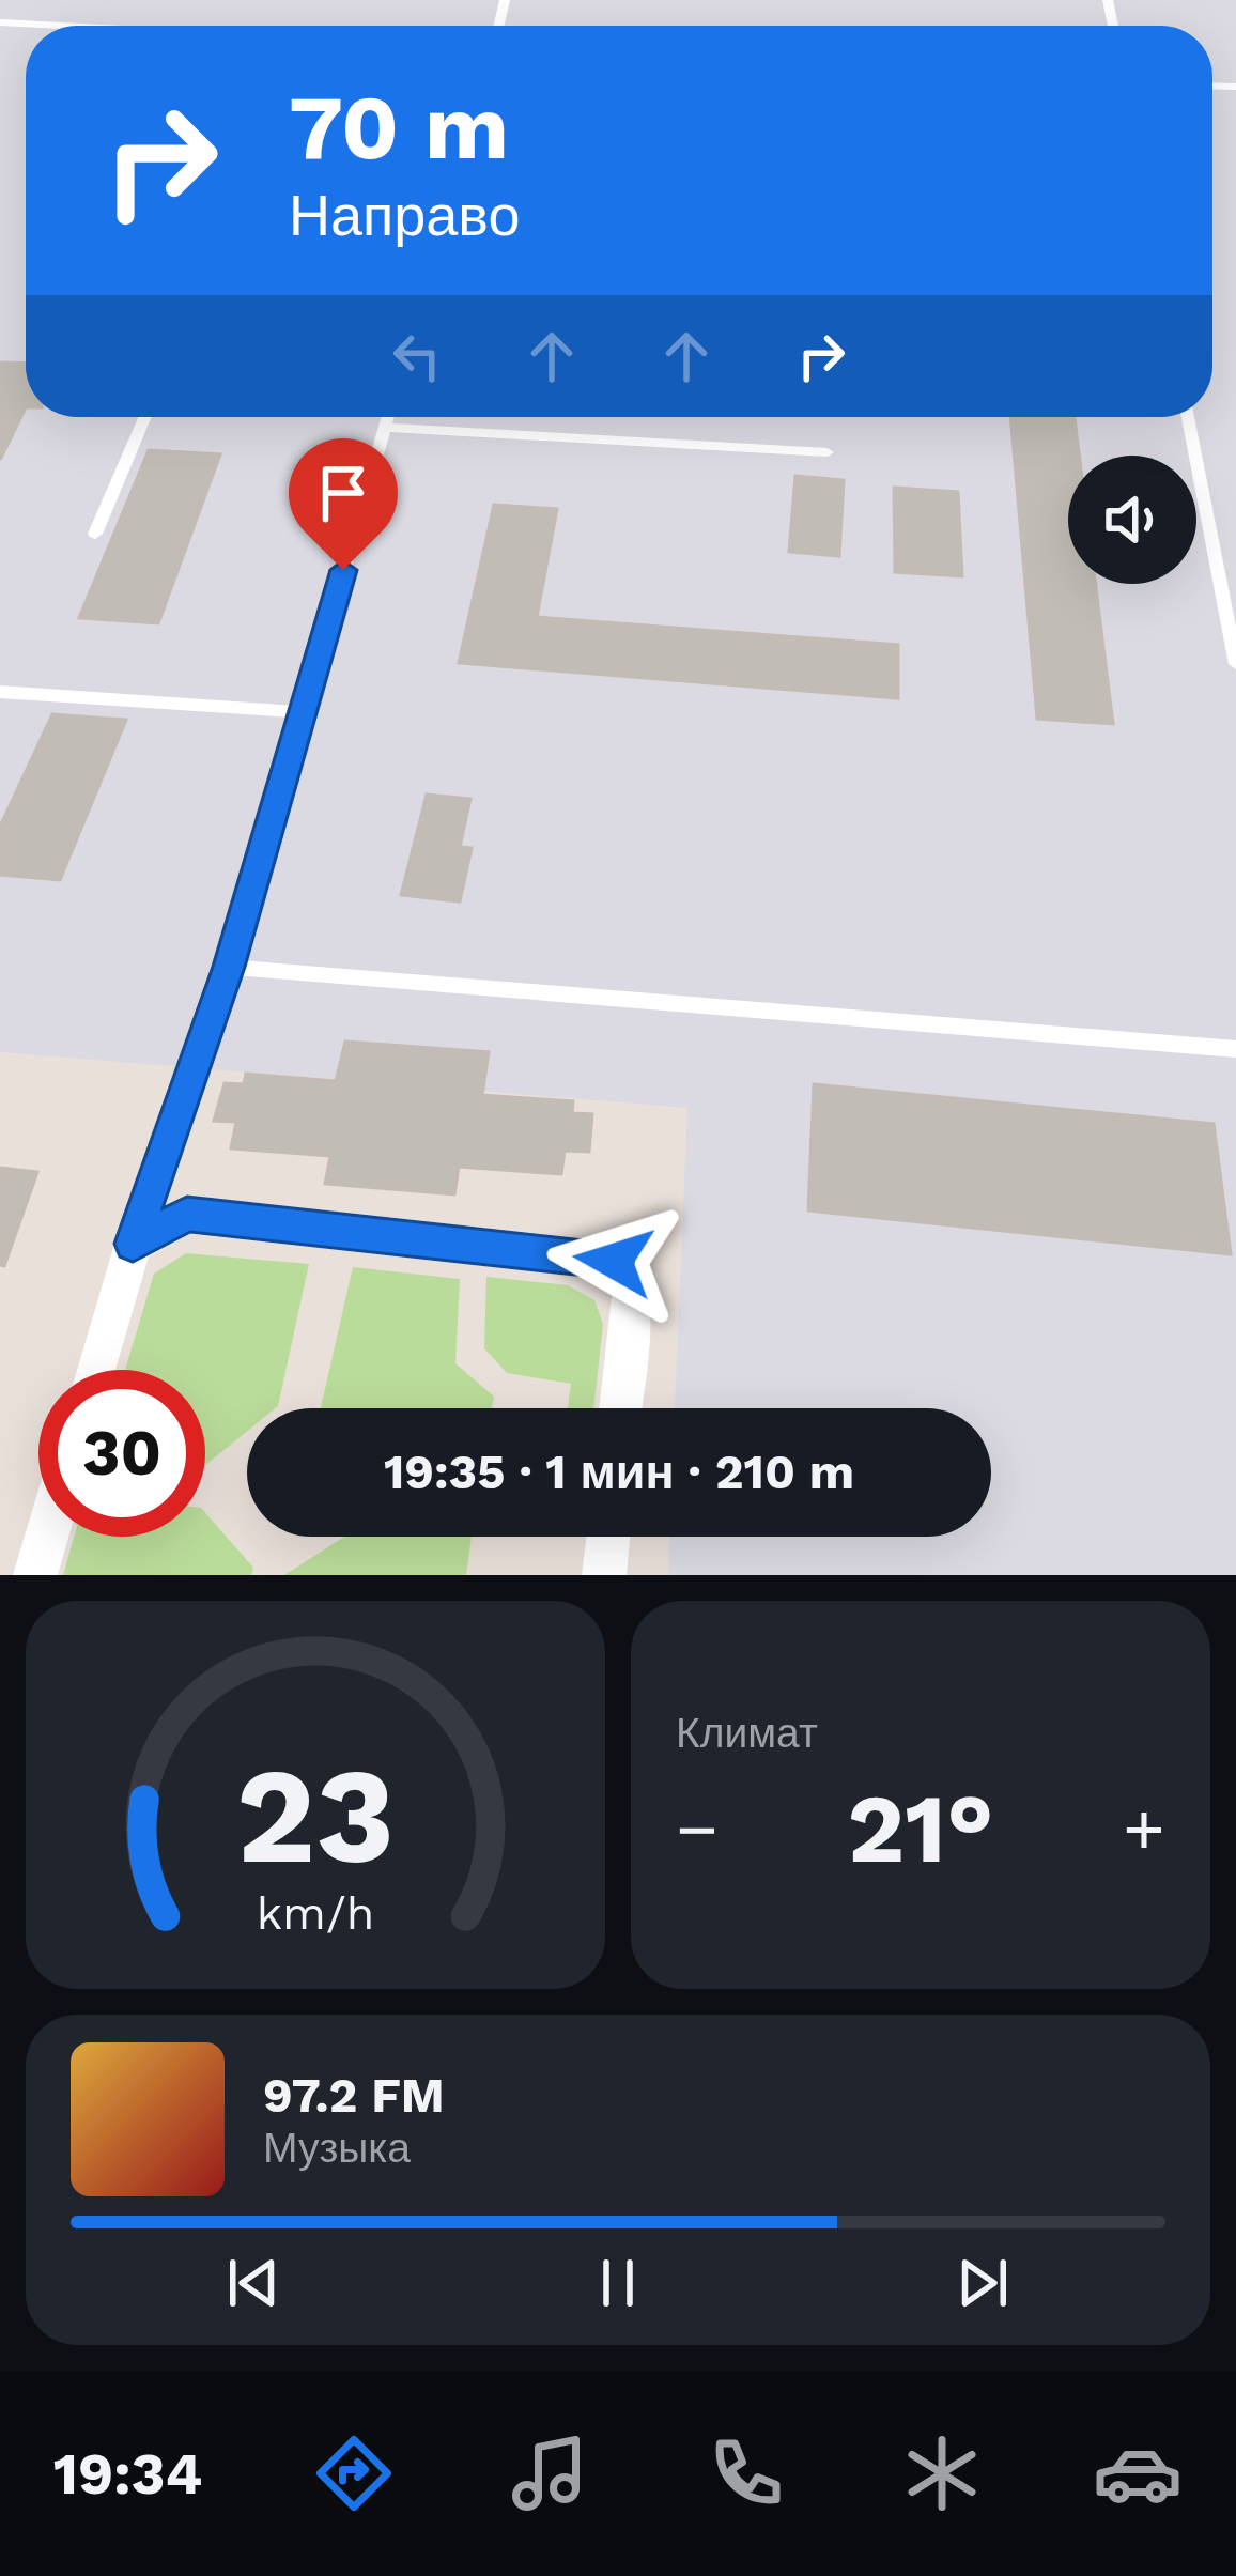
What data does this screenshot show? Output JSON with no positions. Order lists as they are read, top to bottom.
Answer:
{
  "page": {
    "turn": ["70 m", "Направо"],
    "limit": "30",
    "trip": "19:35 · 1 мин · 210 m",
    "tile": "Климат",
    "heat": ["−", "21°", "+"],
    "song": ["97.2 FM", "Музыка"],
    "tabs": "19:34",
    "gauge": ["23", "km/h"]
  }
}
